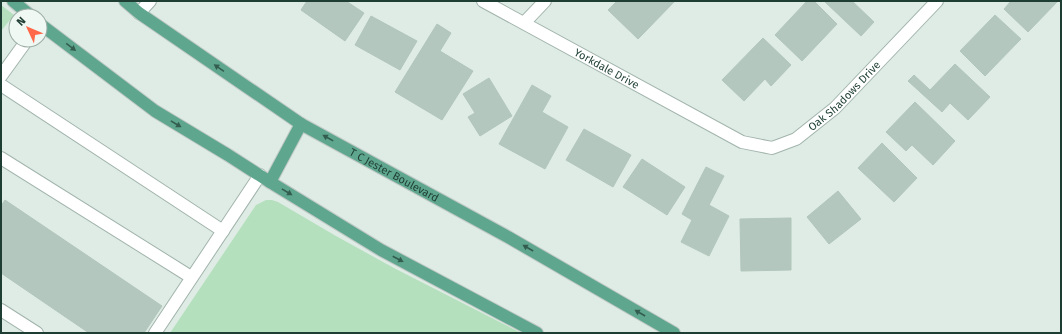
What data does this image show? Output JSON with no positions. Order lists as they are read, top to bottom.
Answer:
{
  "streets": {
    "main road": ["T C Jester Boulevard"],
    "street": ["Yorkdale Drive", "Oak Shadows Drive"]
  },
  "crossings": [
    ["Yorkdale Drive", "Oak Shadows Drive"]
  ],
  "north": "top left"
}
